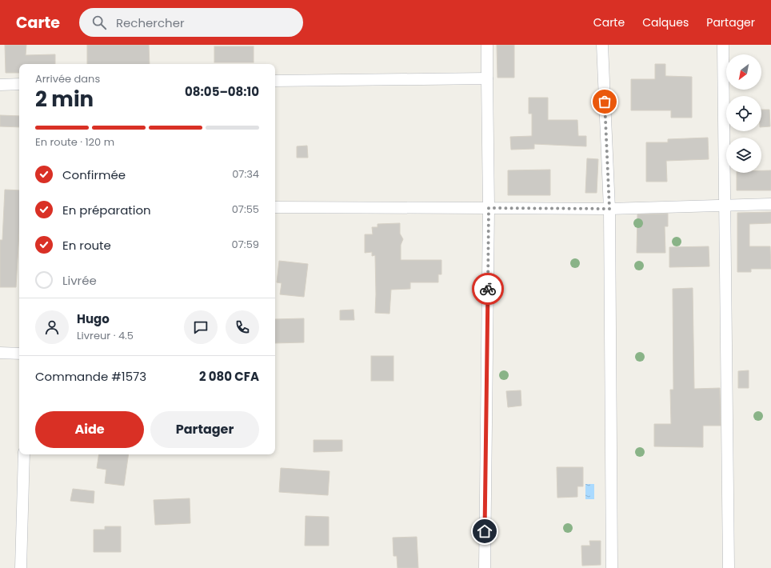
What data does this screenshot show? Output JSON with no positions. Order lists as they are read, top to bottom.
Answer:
{
  "north": "bottom left",
  "page": {
    "header": "Carte",
    "search": "Rechercher",
    "nav": ["Carte", "Calques", "Partager"],
    "heading": ["2 min", "Arrivée dans", "08:05–08:10"],
    "panel": [
      "Hugo",
      "Livreur · 4.5",
      "Commande #1573",
      "2 080 CFA"
    ],
    "bar": "En route · 120 m",
    "list": [
      ["Confirmée", "07:34"],
      ["En préparation", "07:55"],
      ["En route", "07:59"],
      "Livrée"
    ],
    "buttons": ["Aide", "Partager"]
  }
}
